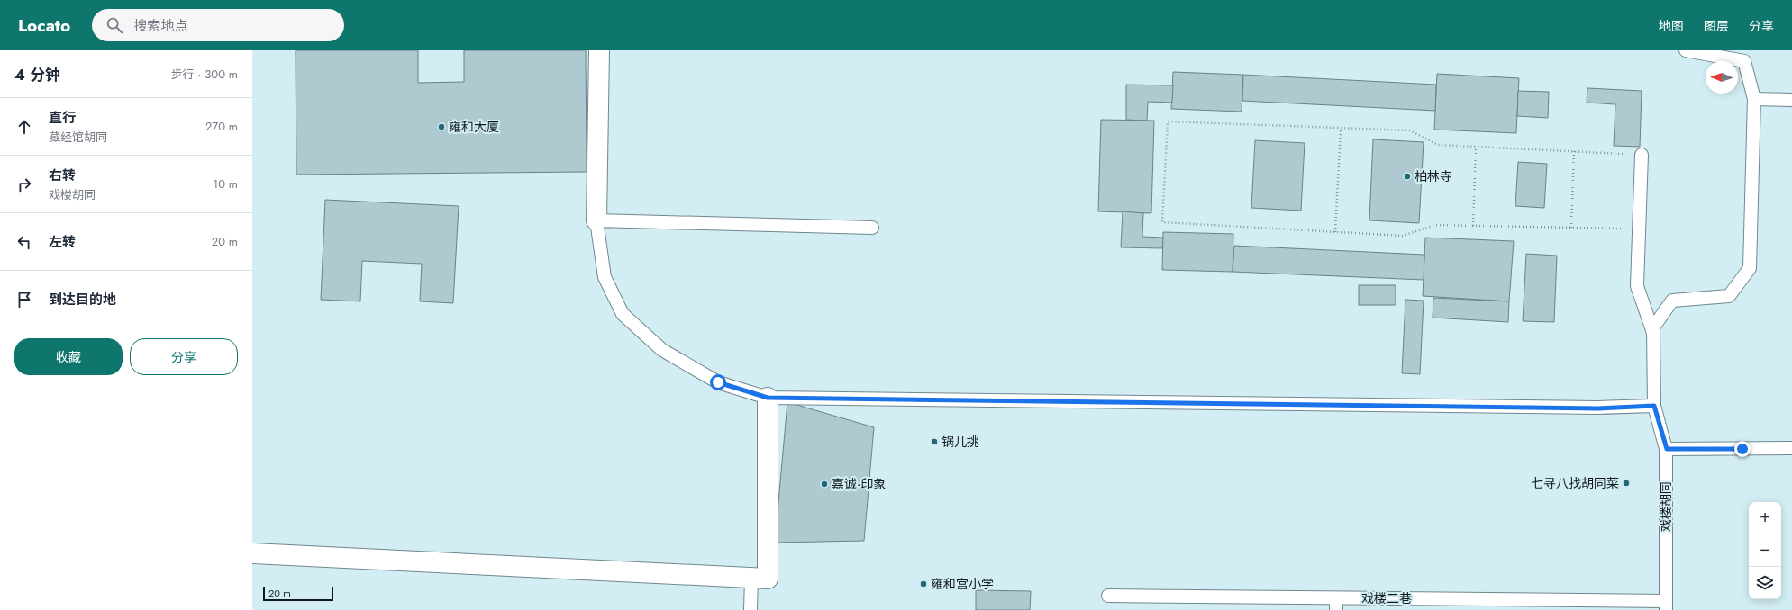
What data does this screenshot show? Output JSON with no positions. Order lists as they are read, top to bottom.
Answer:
{
  "streets": {
    "lane": ["戏楼胡同", "戏楼二巷"]
  },
  "crossings": [
    ["戏楼胡同", "戏楼二巷"]
  ],
  "places": [
    "雍和大厦",
    "柏林寺",
    "锅儿挑",
    "七寻八找胡同菜",
    "嘉诚·印象",
    "雍和宫小学"
  ],
  "scale_bar": "20 m",
  "north": "left",
  "page": {
    "header": "Locato",
    "search": "搜索地点",
    "nav": ["地图", "图层", "分享"],
    "heading": ["4 分钟", "步行 · 300 m"],
    "list": [
      ["直行", "藏经馆胡同", "270 m"],
      ["右转", "戏楼胡同", "10 m"],
      ["左转", "20 m"],
      "到达目的地"
    ],
    "buttons": ["收藏", "分享"],
    "map_buttons": ["+", "−"],
    "scale": "20 m"
  }
}
